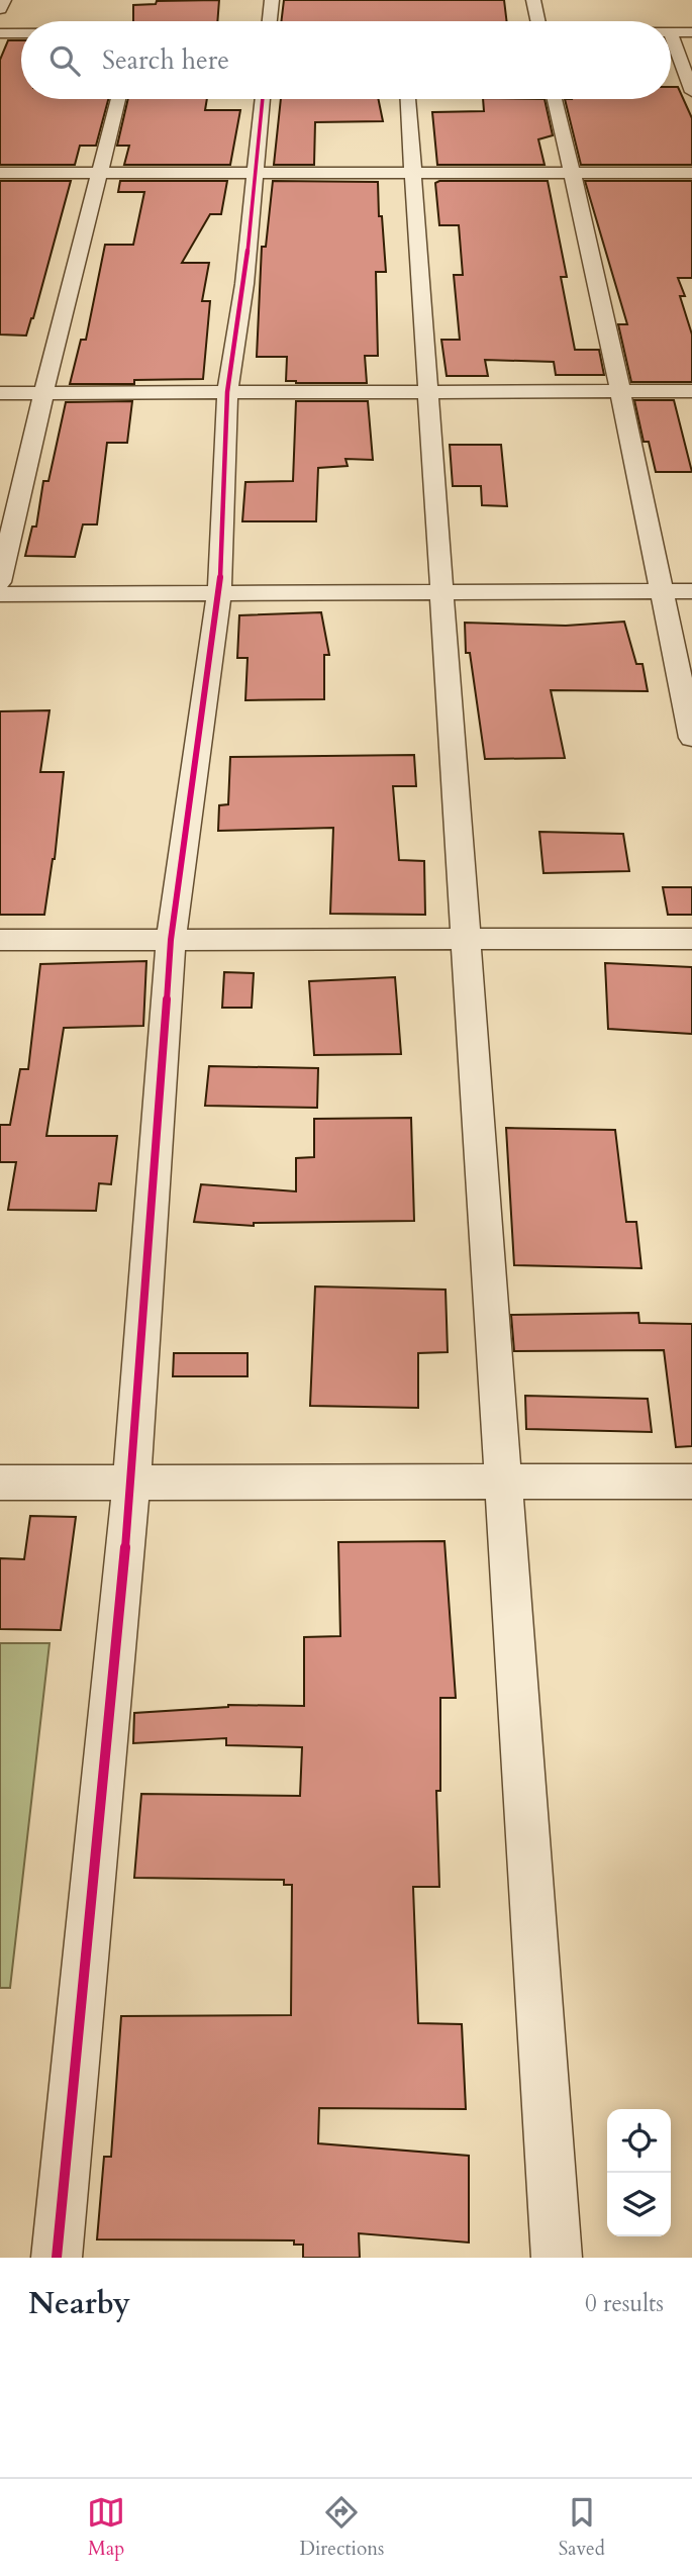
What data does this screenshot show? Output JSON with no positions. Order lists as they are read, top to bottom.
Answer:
{
  "page": {
    "search": "Search here",
    "heading": ["Nearby", "0 results"],
    "nav": ["Map", "Directions", "Saved"]
  }
}
